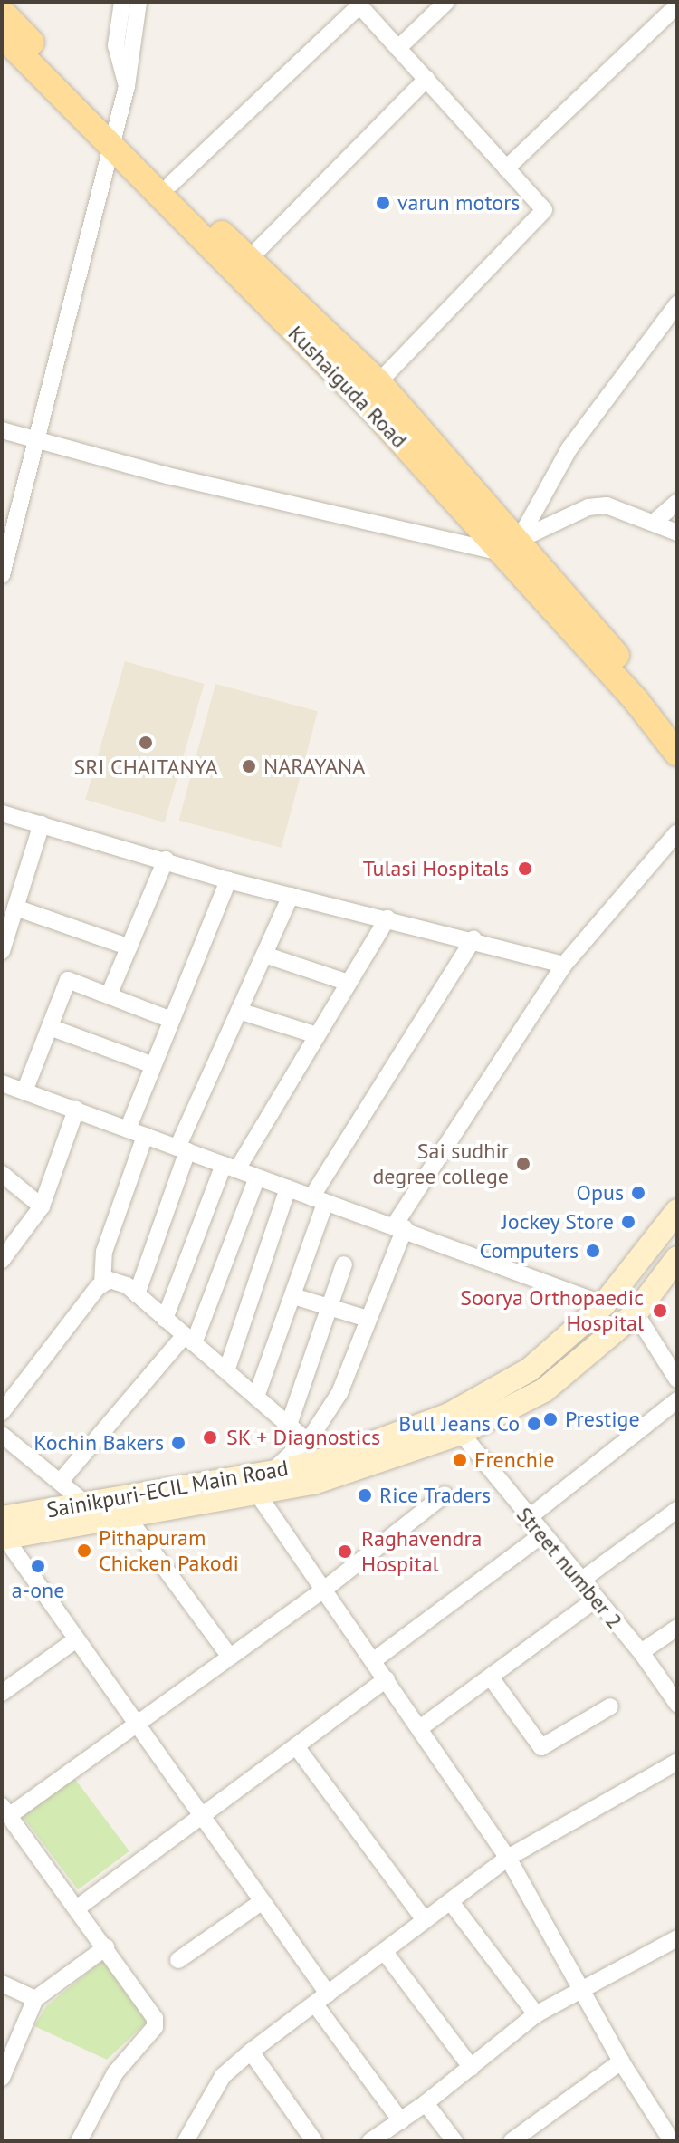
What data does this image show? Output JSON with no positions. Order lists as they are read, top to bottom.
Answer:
{
  "streets": {
    "main road": ["Kushaiguda Road", "Sainikpuri-ECIL Main Road"],
    "street": ["Street number 2"]
  },
  "crossings": [
    ["Sainikpuri-ECIL Main Road", "Street number 2"]
  ],
  "places": [
    "varun motors",
    "SRI CHAITANYA",
    "NARAYANA",
    "Tulasi Hospitals",
    "Sai sudhir degree college",
    "Opus",
    "Jockey Store",
    "Computers",
    "Soorya Orthopaedic Hospital",
    "Prestige",
    "Bull Jeans Co",
    "SK + Diagnostics",
    "Kochin Bakers",
    "Frenchie",
    "Rice Traders",
    "Pithapuram Chicken Pakodi",
    "Raghavendra Hospital",
    "a-one"
  ]
}
